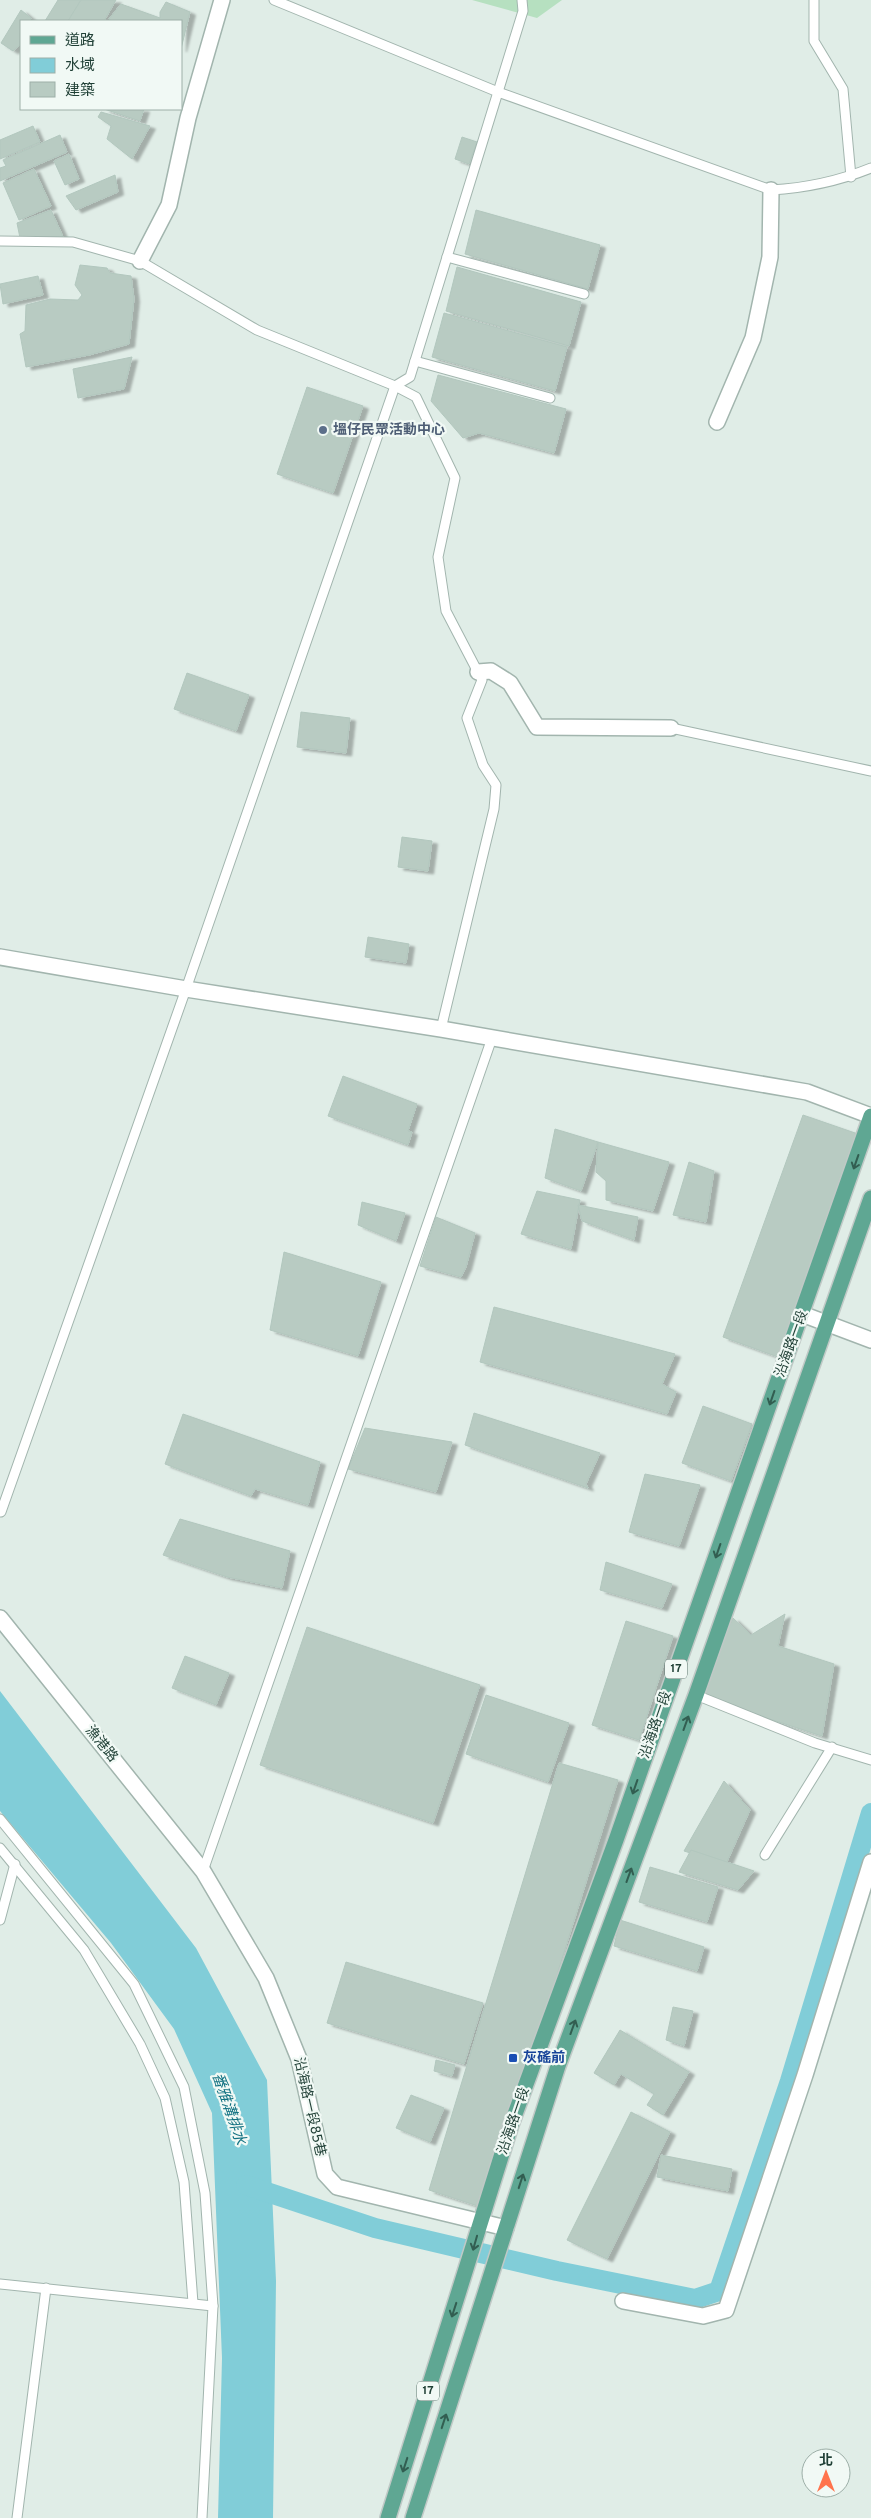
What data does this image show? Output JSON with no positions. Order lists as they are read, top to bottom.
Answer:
{
  "streets": {
    "main road": ["沿海路一段", "17"],
    "street": ["漁港路", "沿海路一段85巷"]
  },
  "crossings": [
    ["沿海路一段", "17"],
    ["沿海路一段", "沿海路一段85巷"],
    ["17", "沿海路一段85巷"],
    ["漁港路", "沿海路一段85巷"]
  ],
  "water": ["番雅溝排水"],
  "places": {
    "other": ["塭仔民眾活動中心"],
    "transit": ["灰磘前"]
  },
  "legend": ["道路", "水域", "建築"],
  "north": "top"
}
